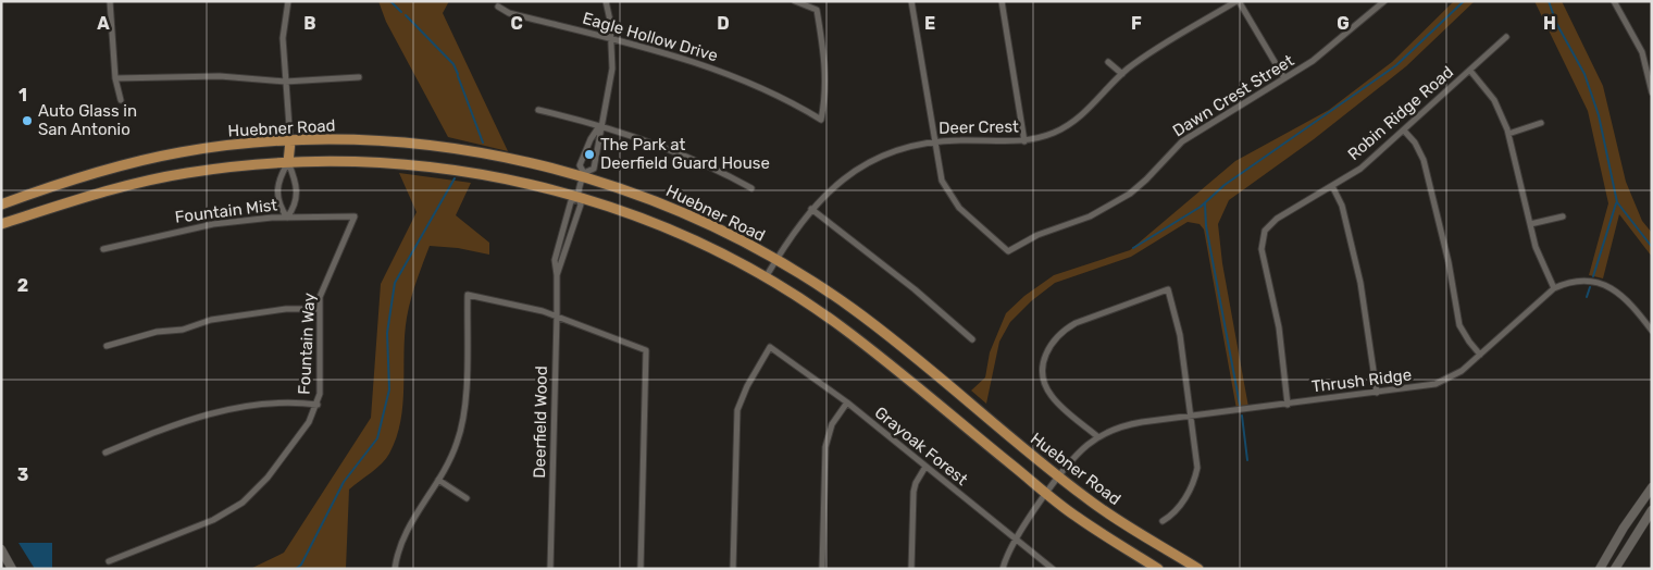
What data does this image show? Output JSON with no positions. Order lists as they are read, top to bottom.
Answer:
{
  "streets": {
    "main road": ["Huebner Road"],
    "street": [
      "Eagle Hollow Drive",
      "Dawn Crest Street",
      "Robin Ridge Road",
      "Deer Crest",
      "Fountain Mist",
      "Fountain Way",
      "Thrush Ridge",
      "Deerfield Wood",
      "Grayoak Forest"
    ]
  },
  "crossings": [
    ["Dawn Crest Street", "Deer Crest"],
    ["Robin Ridge Road", "Thrush Ridge"],
    ["Deer Crest", "Huebner Road"],
    ["Huebner Road", "Thrush Ridge"],
    ["Huebner Road", "Deerfield Wood"],
    ["Fountain Mist", "Fountain Way"],
    ["Thrush Ridge", "Grayoak Forest"]
  ],
  "places": ["Auto Glass in San Antonio", "The Park at Deerfield Guard House"],
  "grid": {
    "columns": [
      "A",
      "B",
      "C",
      "D",
      "E",
      "F",
      "G",
      "H"
    ],
    "rows": ["1", "2", "3"]
  }
}
